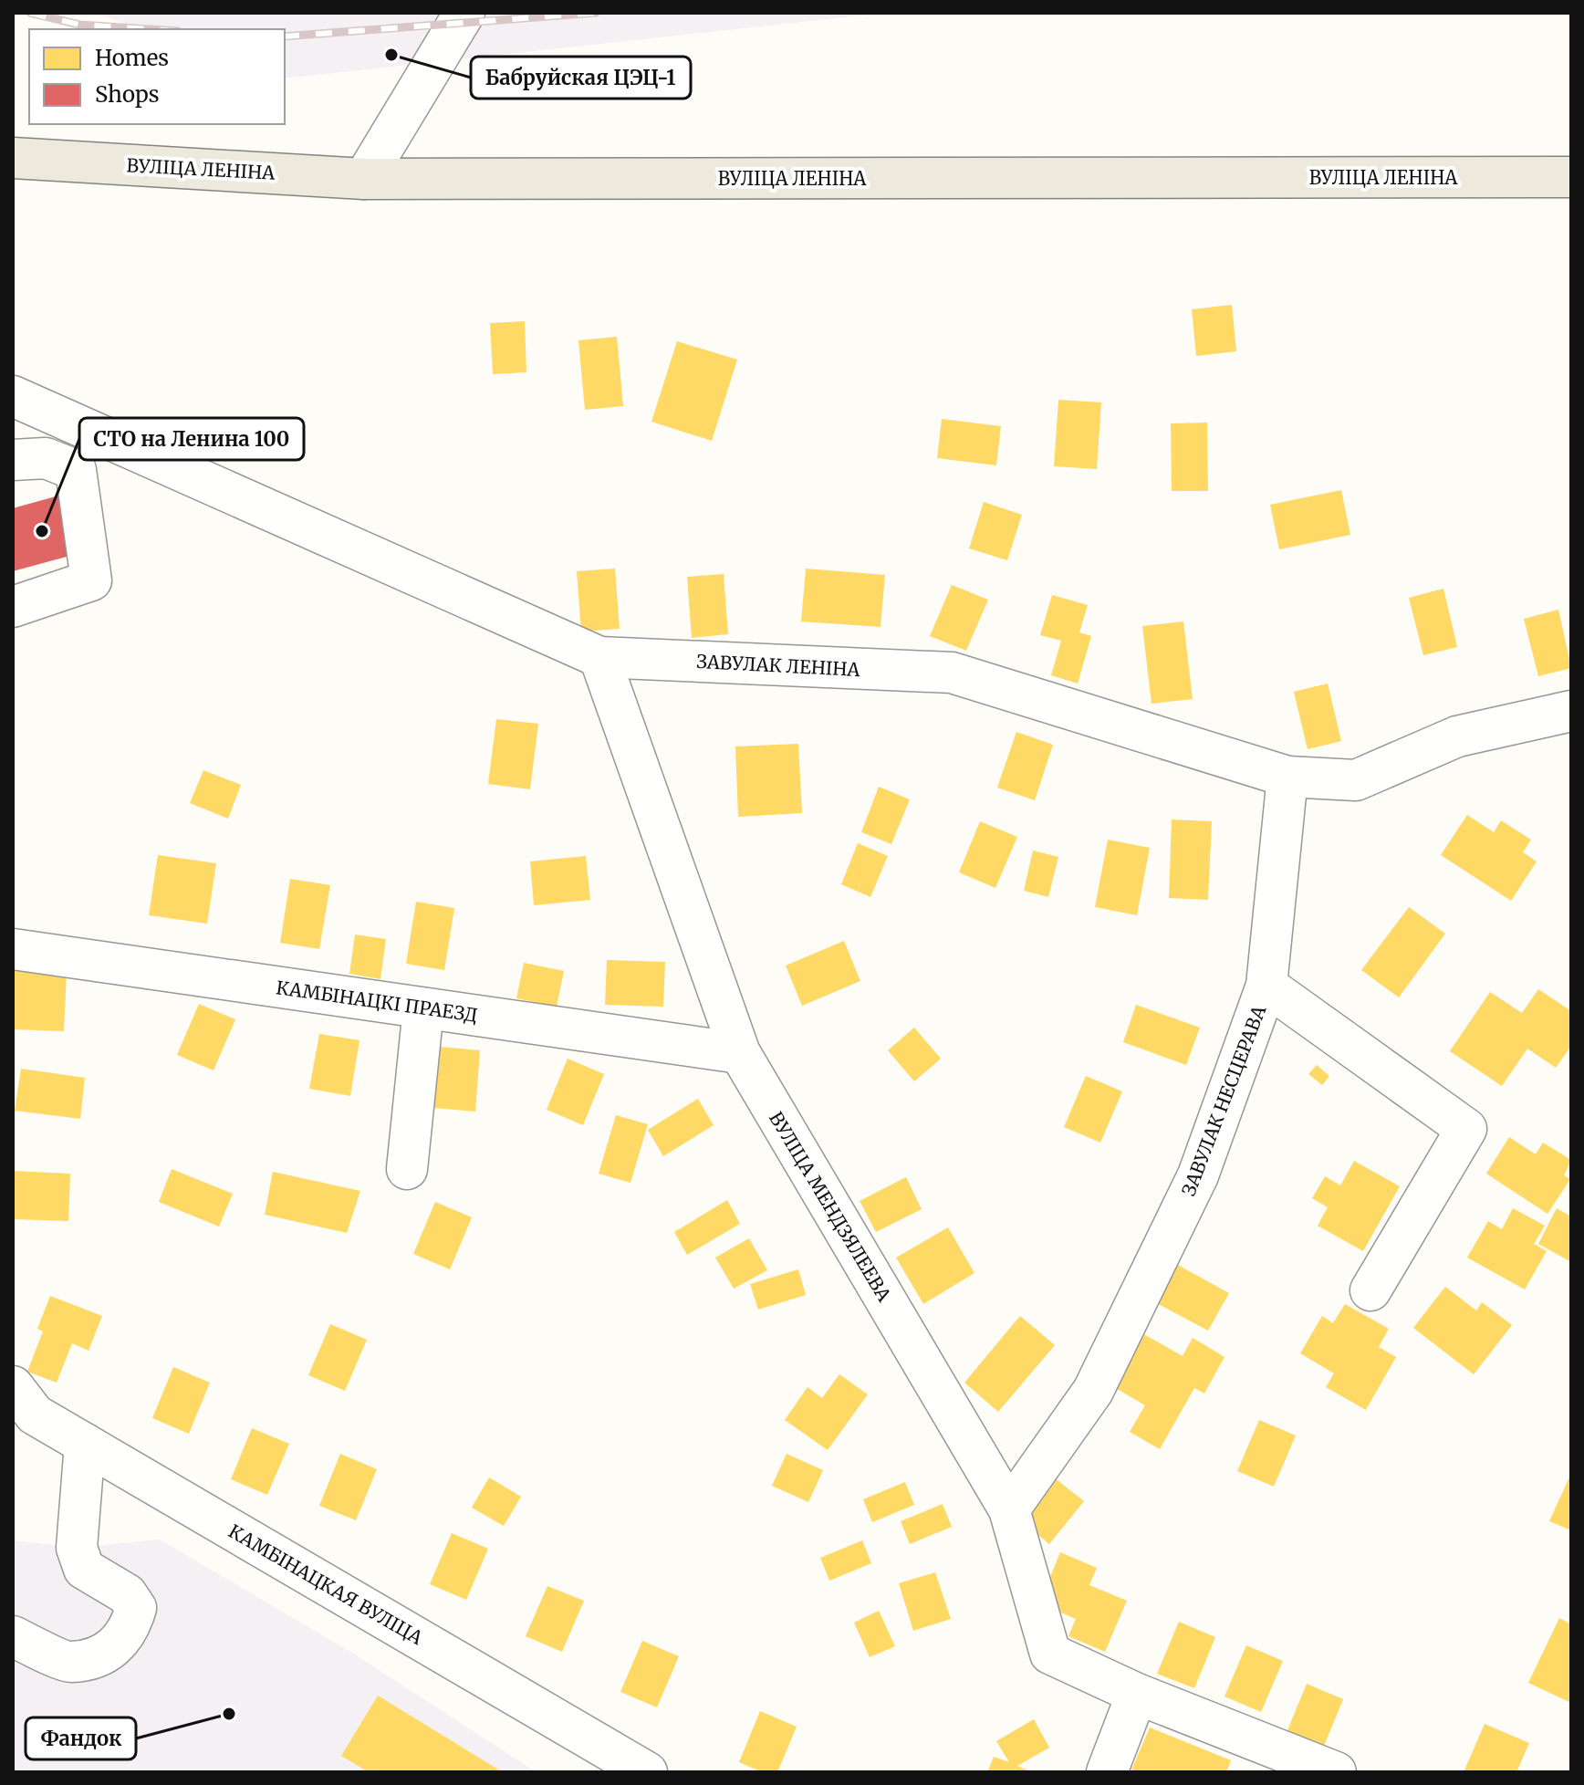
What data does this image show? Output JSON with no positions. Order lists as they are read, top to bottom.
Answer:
{
  "streets": {
    "main road": ["ВУЛІЦА ЛЕНІНА"],
    "street": [
      "ЗАВУЛАК ЛЕНІНА",
      "КАМБІНАЦКІ ПРАЕЗД",
      "ЗАВУЛАК НЕСЦЕРАВА",
      "ВУЛІЦА МЕНДЗЯЛЕЕВА",
      "КАМБІНАЦКАЯ ВУЛІЦА"
    ]
  },
  "crossings": [
    ["ЗАВУЛАК ЛЕНІНА", "ЗАВУЛАК НЕСЦЕРАВА"],
    ["ЗАВУЛАК ЛЕНІНА", "ВУЛІЦА МЕНДЗЯЛЕЕВА"],
    ["КАМБІНАЦКІ ПРАЕЗД", "ВУЛІЦА МЕНДЗЯЛЕЕВА"],
    ["ЗАВУЛАК НЕСЦЕРАВА", "ВУЛІЦА МЕНДЗЯЛЕЕВА"]
  ],
  "places": ["Бабруйская ЦЭЦ-1", "СТО на Ленина 100", "Фандок"],
  "legend": ["Homes", "Shops"]
}
